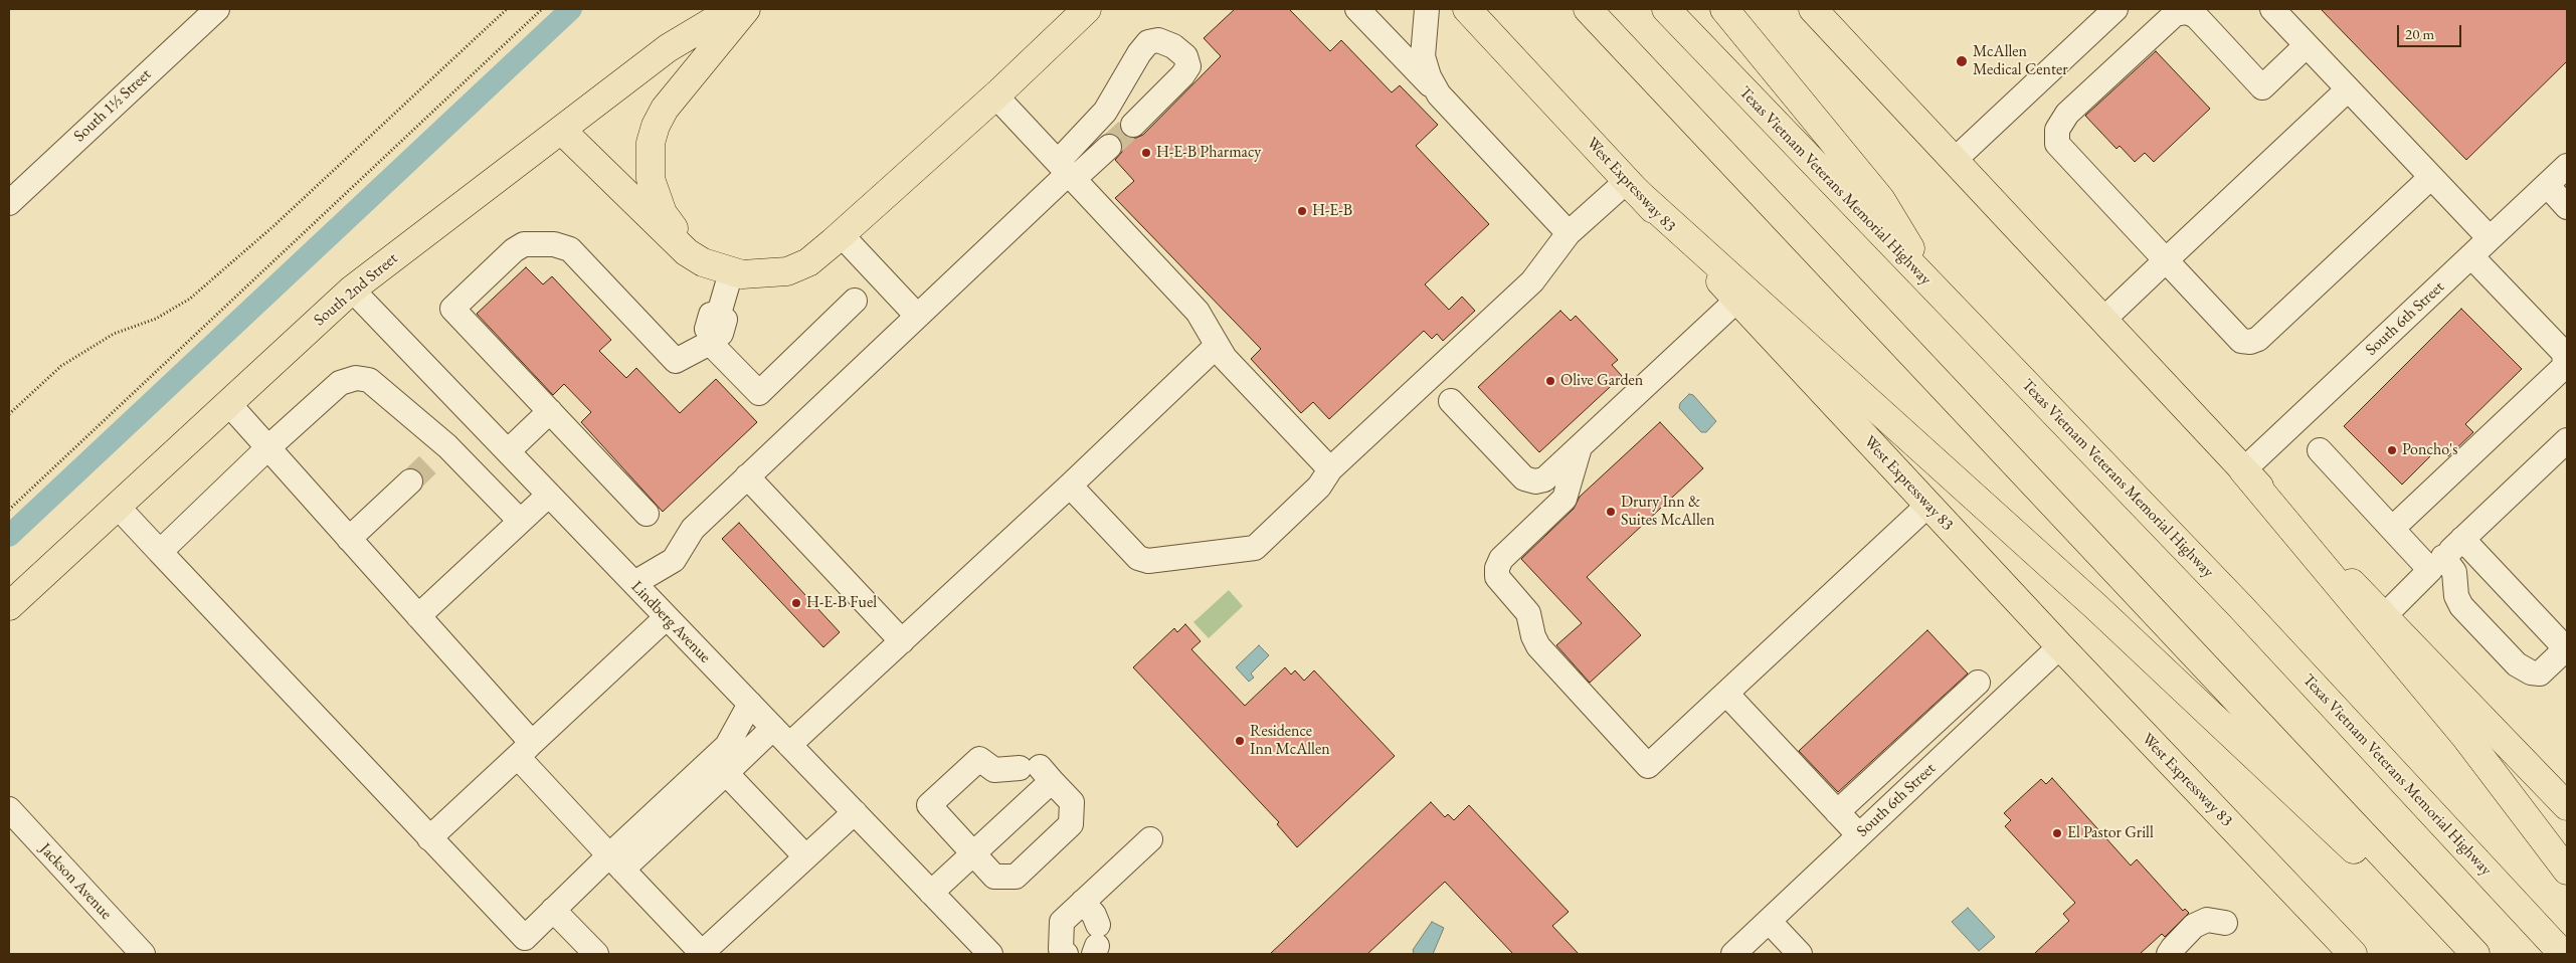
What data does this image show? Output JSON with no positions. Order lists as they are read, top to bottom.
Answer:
{
  "streets": {
    "main road": ["West Expressway 83", "Texas Vietnam Veterans Memorial Highway", "South 2nd Street"],
    "street": [
      "South 1½ Street",
      "South 6th Street",
      "Lindberg Avenue",
      "Jackson Avenue"
    ]
  },
  "crossings": [
    ["West Expressway 83", "South 6th Street"],
    ["South 2nd Street", "Lindberg Avenue"]
  ],
  "places": [
    "McAllen Medical Center",
    "H-E-B Pharmacy",
    "H-E-B",
    "Olive Garden",
    "Poncho's",
    "Drury Inn & Suites McAllen",
    "H-E-B Fuel",
    "Residence Inn McAllen",
    "El Pastor Grill"
  ],
  "scale_bar": "20 m"
}
